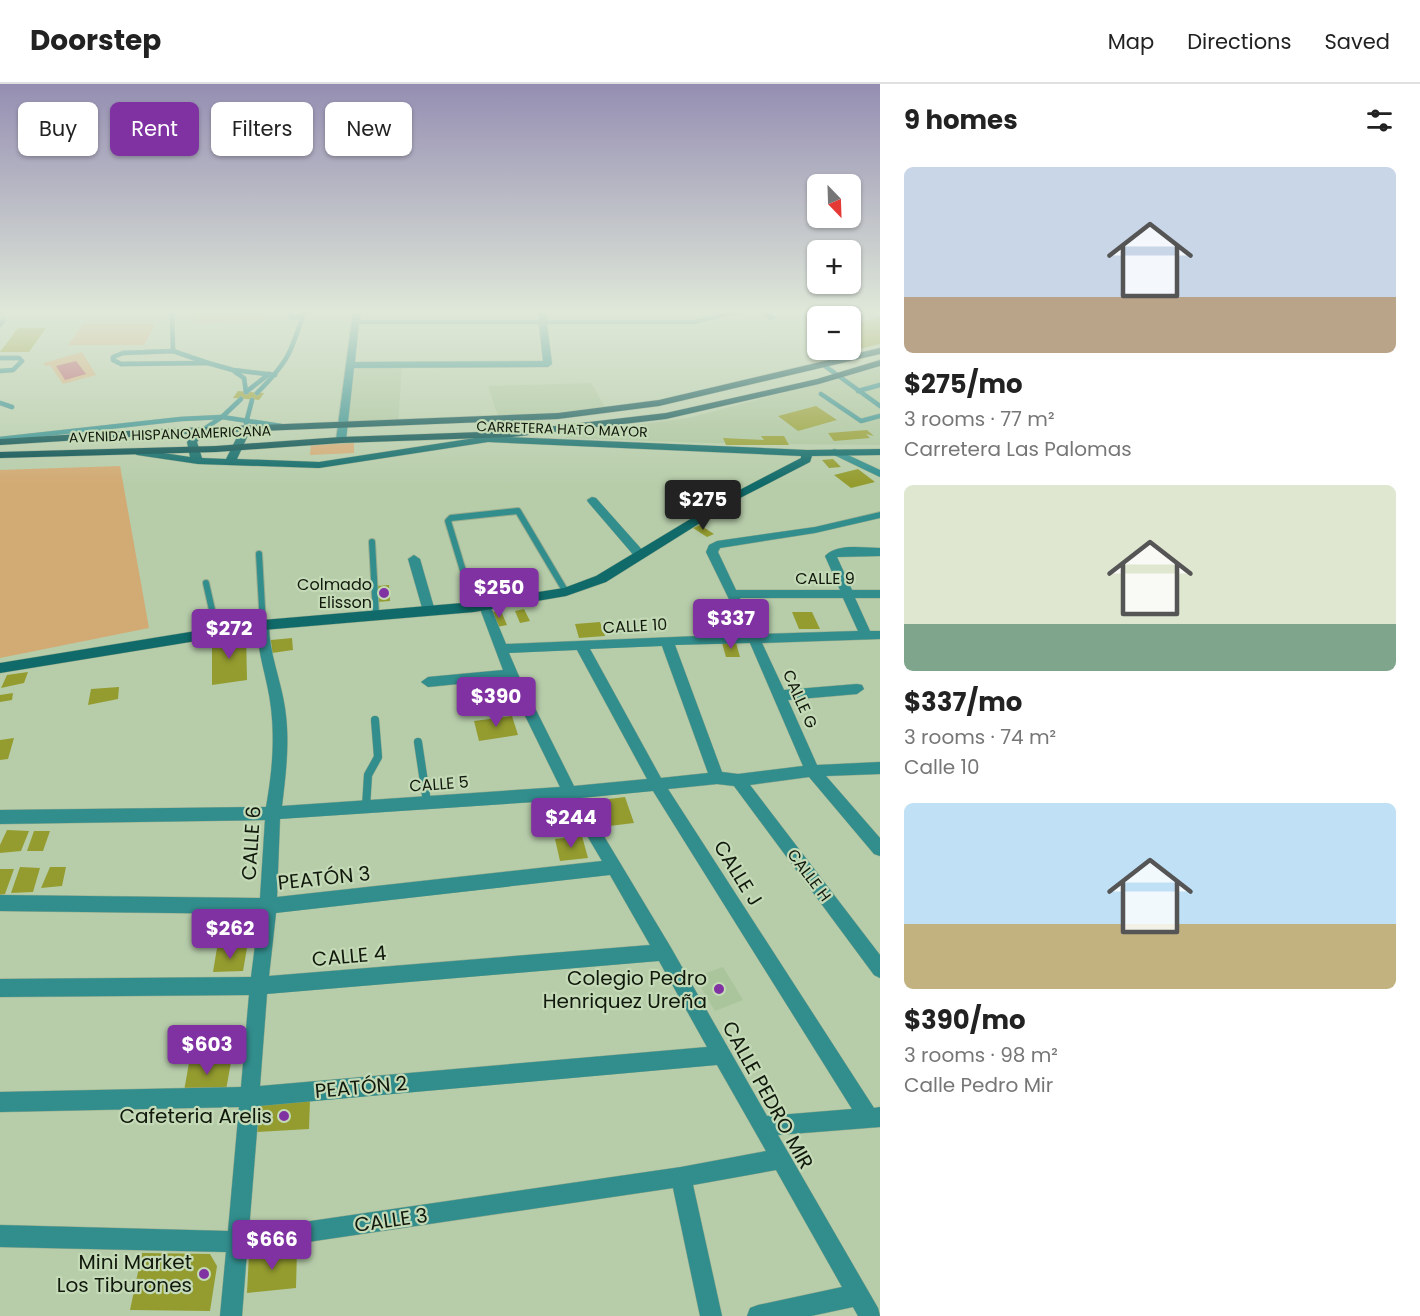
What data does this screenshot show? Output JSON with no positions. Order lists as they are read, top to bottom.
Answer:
{
  "streets": {
    "main road": ["AVENIDA HISPANOAMERICANA"],
    "street": [
      "CARRETERA HATO MAYOR",
      "CALLE 9",
      "CALLE 10",
      "CALLE G",
      "CALLE 5",
      "CALLE 6",
      "CALLE J",
      "CALLE H",
      "PEATÓN 3",
      "CALLE 4",
      "PEATÓN 2",
      "CALLE PEDRO MIR",
      "CALLE 3"
    ]
  },
  "crossings": [
    ["CARRETERA HATO MAYOR", "AVENIDA HISPANOAMERICANA"],
    ["CALLE 9", "CALLE G"],
    ["CALLE 10", "CALLE G"],
    ["CALLE 10", "CALLE J"],
    ["CALLE 10", "CALLE PEDRO MIR"],
    ["CALLE G", "CALLE 5"],
    ["CALLE 5", "CALLE 6"],
    ["CALLE 5", "CALLE J"],
    ["CALLE 5", "CALLE H"],
    ["CALLE 5", "CALLE PEDRO MIR"],
    ["CALLE 6", "PEATÓN 3"],
    ["CALLE 6", "CALLE 4"],
    ["CALLE 6", "PEATÓN 2"],
    ["CALLE 6", "CALLE 3"],
    ["PEATÓN 3", "CALLE PEDRO MIR"],
    ["CALLE 4", "CALLE PEDRO MIR"],
    ["PEATÓN 2", "CALLE PEDRO MIR"],
    ["CALLE PEDRO MIR", "CALLE 3"]
  ],
  "places": [
    "Colmado Elisson",
    "Colegio Pedro Henriquez Ureña",
    "Cafeteria Arelis",
    "Mini Market Los Tiburones"
  ],
  "north": "bottom right",
  "page": {
    "header": "Doorstep",
    "nav": ["Map", "Directions", "Saved"],
    "heading": "9 homes",
    "chip": [
      "Buy",
      "Rent",
      "Filters",
      "New"
    ],
    "list": [
      {
        "name": "$275/mo",
        "note": "3 rooms · 77 m² · Carretera Las Palomas"
      },
      {
        "name": "$337/mo",
        "note": "3 rooms · 74 m² · Calle 10"
      },
      {
        "name": "$390/mo",
        "note": "3 rooms · 98 m² · Calle Pedro Mir"
      }
    ],
    "map_buttons": ["+", "−"],
    "price": [
      "$275",
      "$250",
      "$337",
      "$272",
      "$390",
      "$244",
      "$262",
      "$603",
      "$666"
    ]
  }
}
